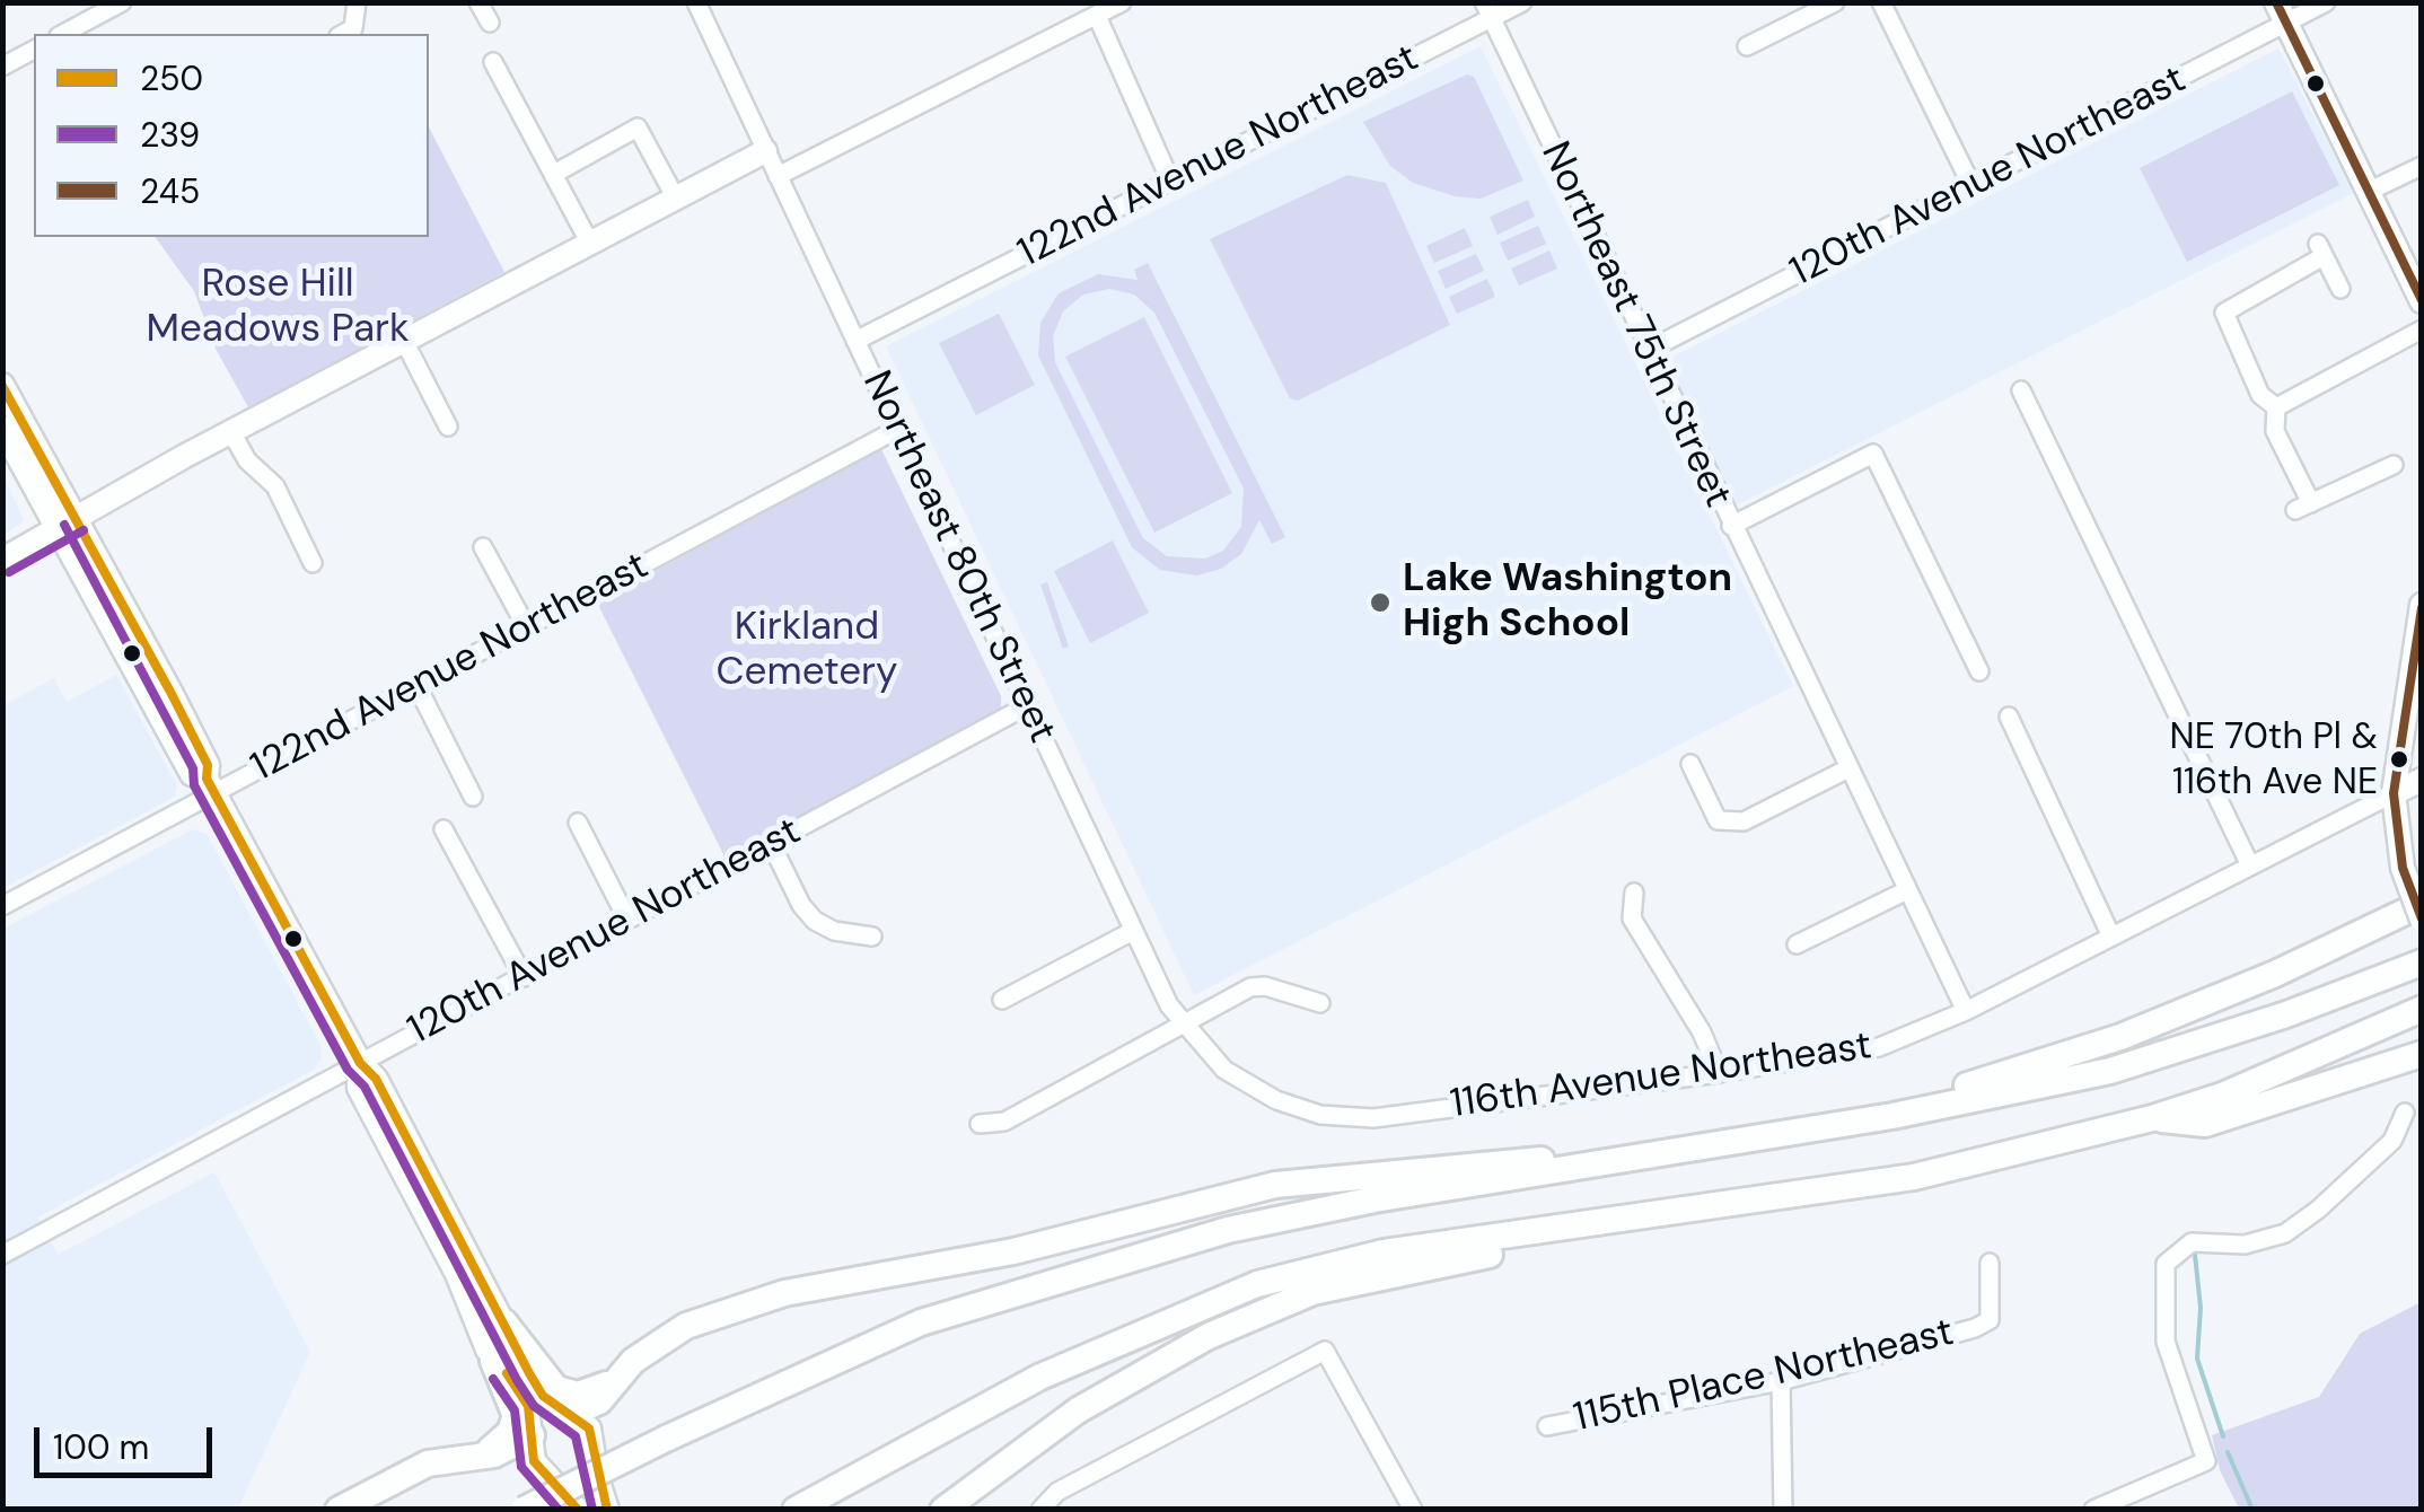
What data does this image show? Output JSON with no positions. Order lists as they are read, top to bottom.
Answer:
{
  "streets": {
    "main road": ["116th Avenue Northeast"],
    "street": [
      "122nd Avenue Northeast",
      "120th Avenue Northeast",
      "Northeast 75th Street",
      "Northeast 80th Street",
      "115th Place Northeast"
    ]
  },
  "crossings": [
    ["122nd Avenue Northeast", "Northeast 75th Street"],
    ["122nd Avenue Northeast", "Northeast 80th Street"],
    ["120th Avenue Northeast", "Northeast 75th Street"],
    ["120th Avenue Northeast", "Northeast 80th Street"],
    ["Northeast 75th Street", "116th Avenue Northeast"],
    ["Northeast 80th Street", "116th Avenue Northeast"]
  ],
  "parks": ["Rose Hill Meadows Park", "Kirkland Cemetery"],
  "places": ["Lake Washington High School", "NE 70th Pl & 116th Ave NE"],
  "lines": ["transit line 245", "transit line 250", "transit line 239"],
  "legend": ["250", "239", "245"],
  "scale_bar": "100 m"
}
